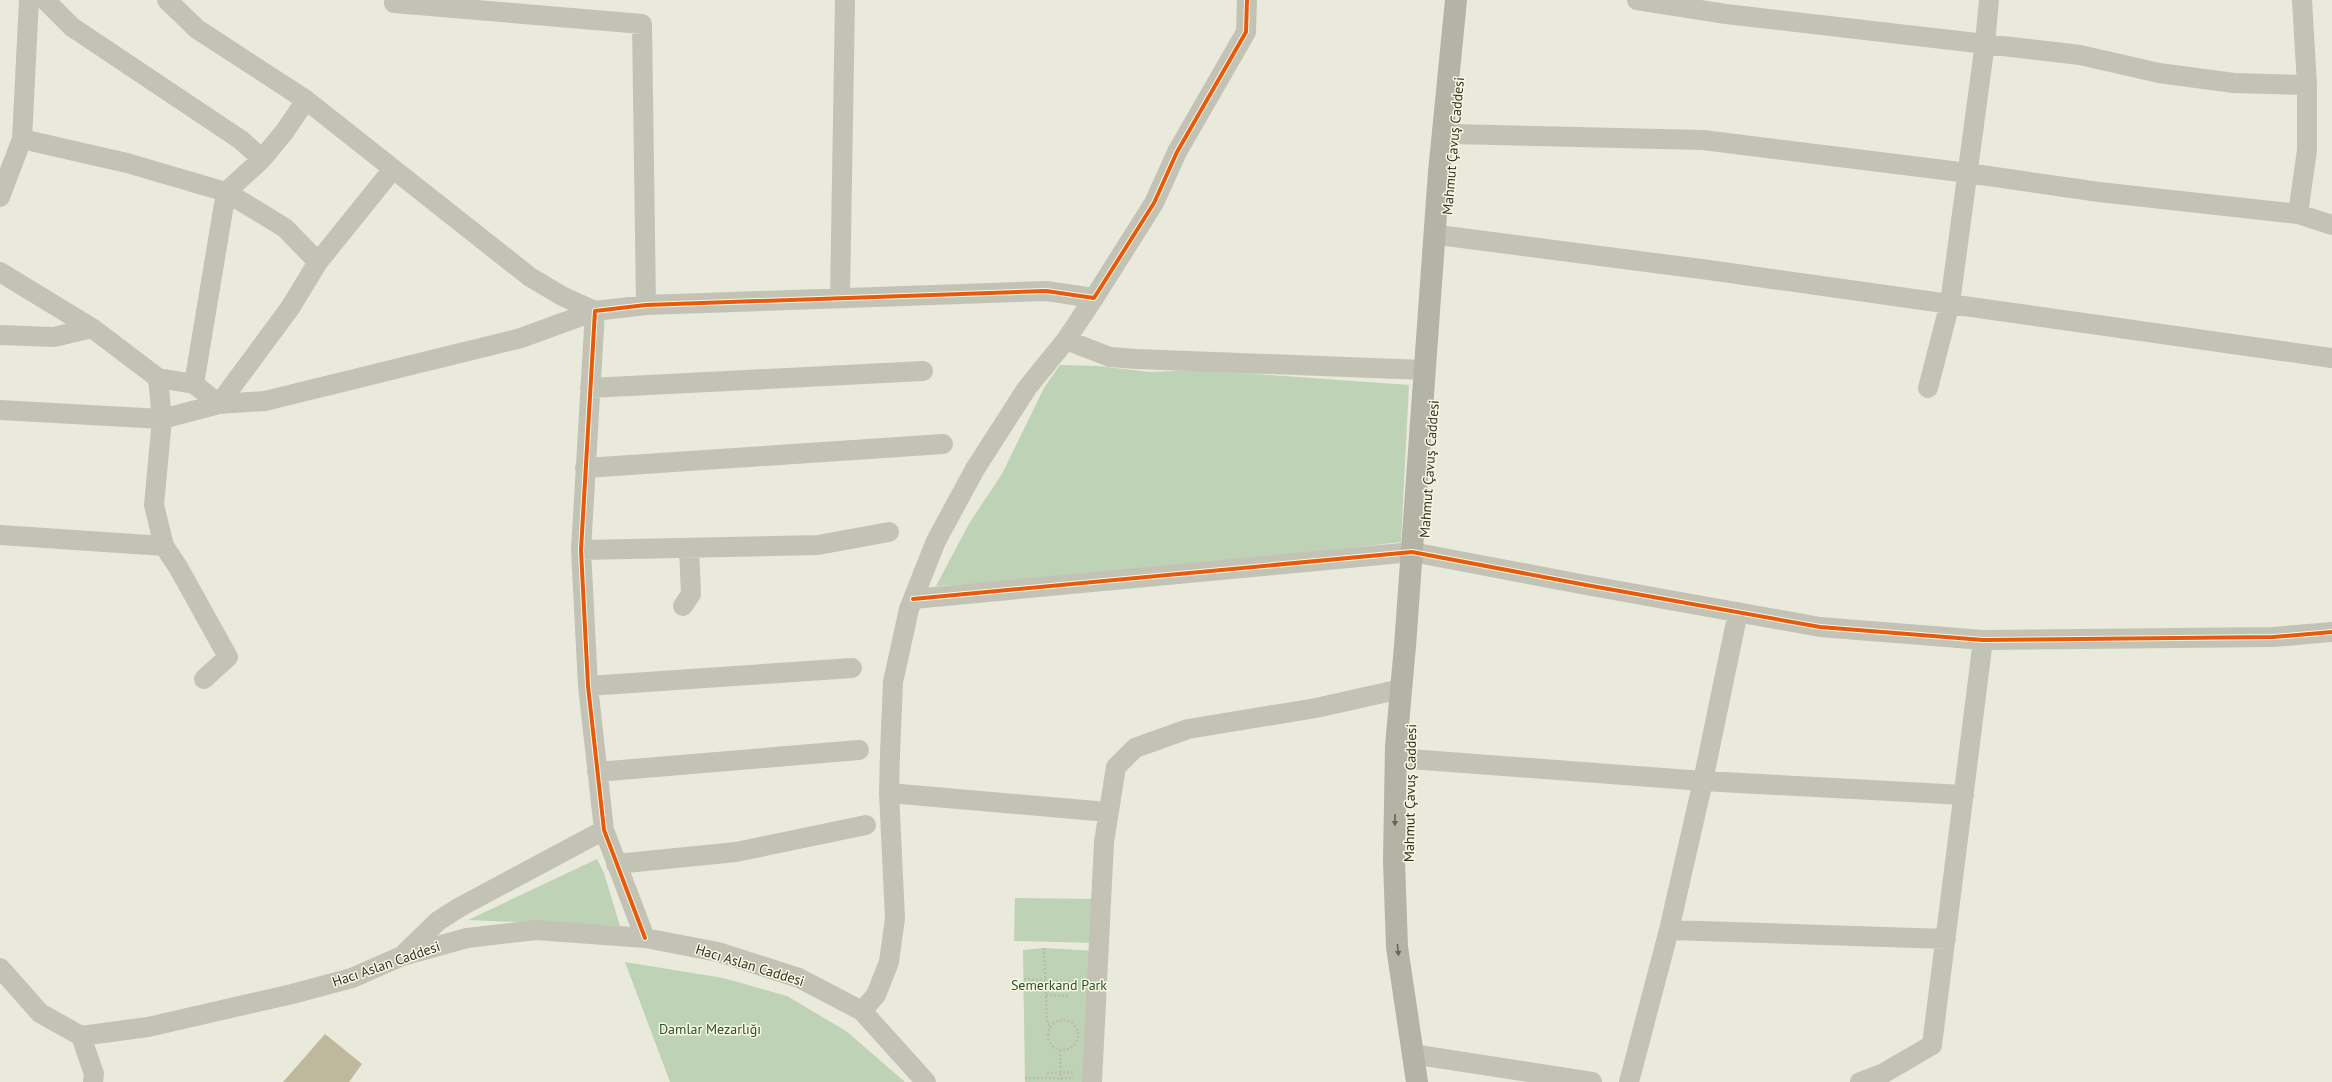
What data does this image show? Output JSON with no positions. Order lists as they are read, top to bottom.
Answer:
{
  "streets": {
    "main road": ["Mahmut Çavuş Caddesi"],
    "street": ["Hacı Aslan Caddesi"]
  },
  "parks": ["Semerkand Park", "Damlar Mezarlığı"]
}
